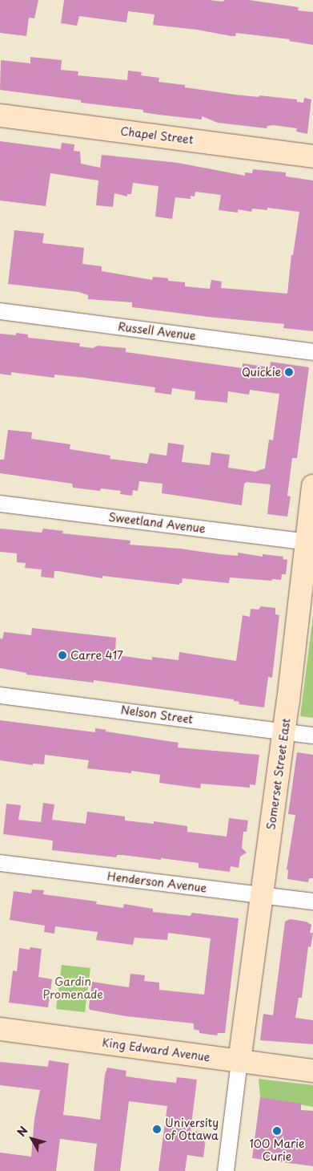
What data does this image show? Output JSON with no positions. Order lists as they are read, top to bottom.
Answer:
{
  "streets": {
    "street": [
      "Chapel Street",
      "Russell Avenue",
      "Sweetland Avenue",
      "Nelson Street",
      "Somerset Street East",
      "Henderson Avenue",
      "King Edward Avenue"
    ]
  },
  "crossings": [
    ["Sweetland Avenue", "Somerset Street East"],
    ["Nelson Street", "Somerset Street East"],
    ["Somerset Street East", "Henderson Avenue"],
    ["Somerset Street East", "King Edward Avenue"]
  ],
  "parks": ["Gardin Promenade"],
  "places": [
    "Quickie",
    "Carre 417",
    "University of Ottawa",
    "100 Marie Curie"
  ],
  "north": "top left"
}
